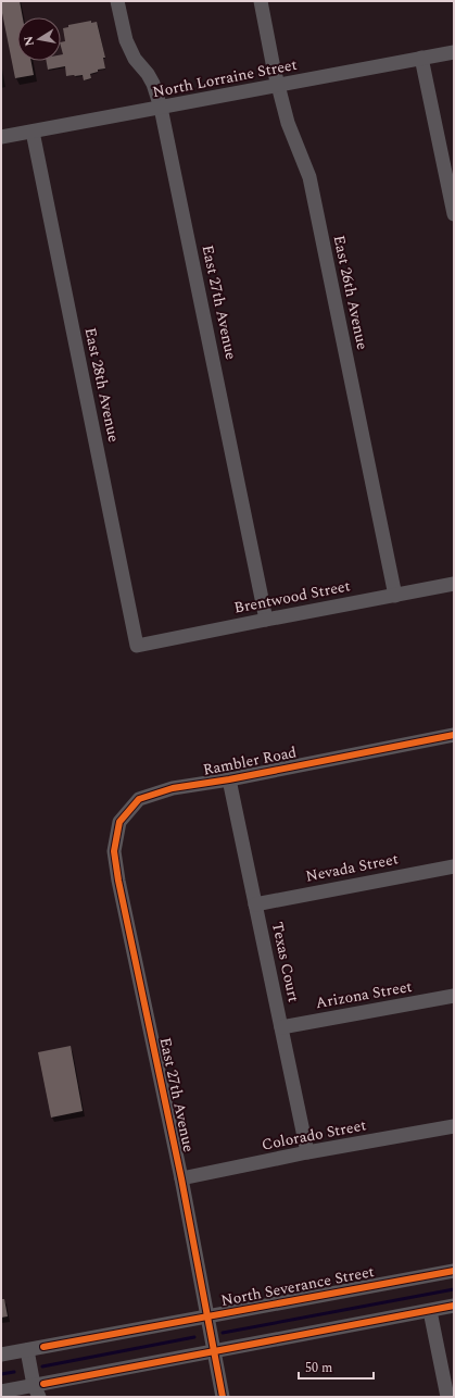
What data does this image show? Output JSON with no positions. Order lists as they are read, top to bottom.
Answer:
{
  "streets": {
    "street": [
      "North Lorraine Street",
      "East 26th Avenue",
      "East 27th Avenue",
      "East 28th Avenue",
      "Brentwood Street",
      "Rambler Road",
      "Nevada Street",
      "Texas Court",
      "Arizona Street",
      "Colorado Street",
      "North Severance Street"
    ]
  },
  "crossings": [
    ["North Lorraine Street", "East 26th Avenue"],
    ["North Lorraine Street", "East 27th Avenue"],
    ["North Lorraine Street", "East 28th Avenue"],
    ["East 26th Avenue", "Brentwood Street"],
    ["East 27th Avenue", "Brentwood Street"],
    ["East 27th Avenue", "Rambler Road"],
    ["East 27th Avenue", "Colorado Street"],
    ["East 27th Avenue", "North Severance Street"],
    ["East 28th Avenue", "Brentwood Street"],
    ["Rambler Road", "Texas Court"],
    ["Nevada Street", "Texas Court"],
    ["Texas Court", "Arizona Street"],
    ["Texas Court", "Colorado Street"]
  ],
  "scale_bar": "50 m",
  "north": "left"
}
